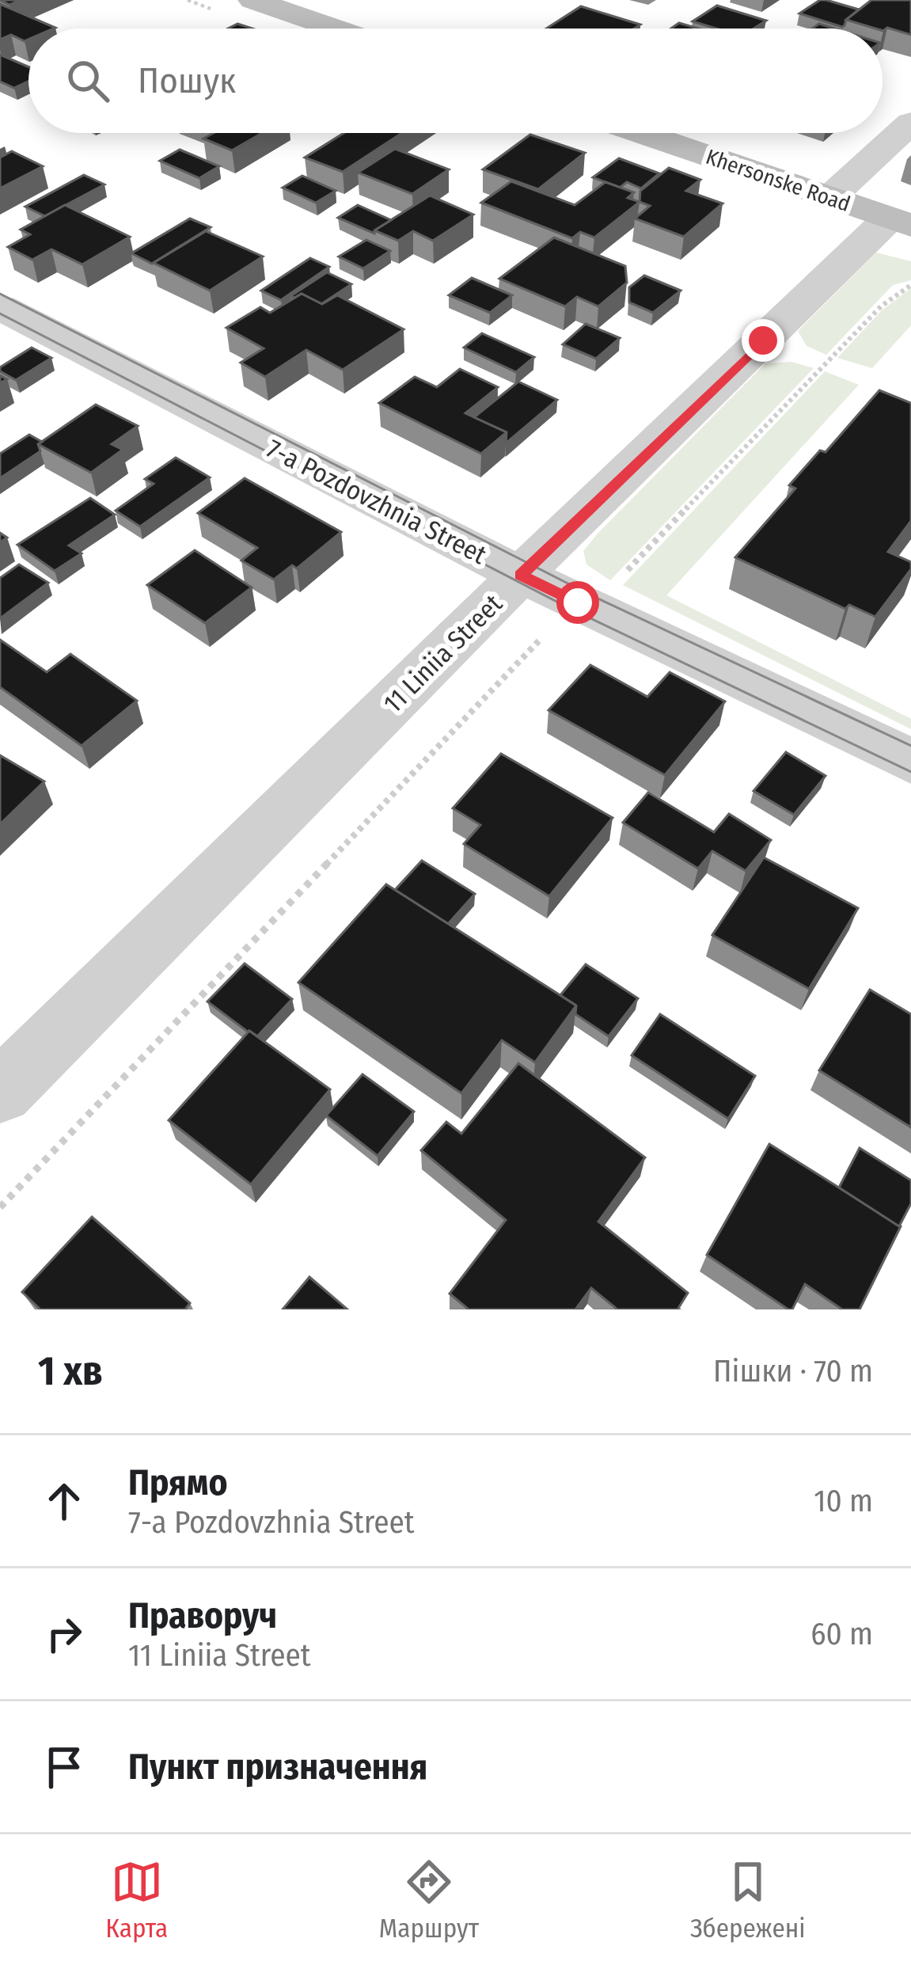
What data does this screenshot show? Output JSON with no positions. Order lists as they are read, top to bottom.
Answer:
{
  "streets": {
    "main road": ["Khersonske Road"],
    "street": ["7-a Pozdovzhnia Street", "11 Liniia Street"]
  },
  "crossings": [
    ["Khersonske Road", "11 Liniia Street"],
    ["7-a Pozdovzhnia Street", "11 Liniia Street"]
  ],
  "page": {
    "search": "Пошук",
    "heading": ["1 хв", "Пішки · 70 m"],
    "list": [
      ["Прямо", "7-a Pozdovzhnia Street", "10 m"],
      ["Праворуч", "11 Liniia Street", "60 m"],
      "Пункт призначення"
    ],
    "nav": ["Карта", "Маршрут", "Збережені"]
  }
}
